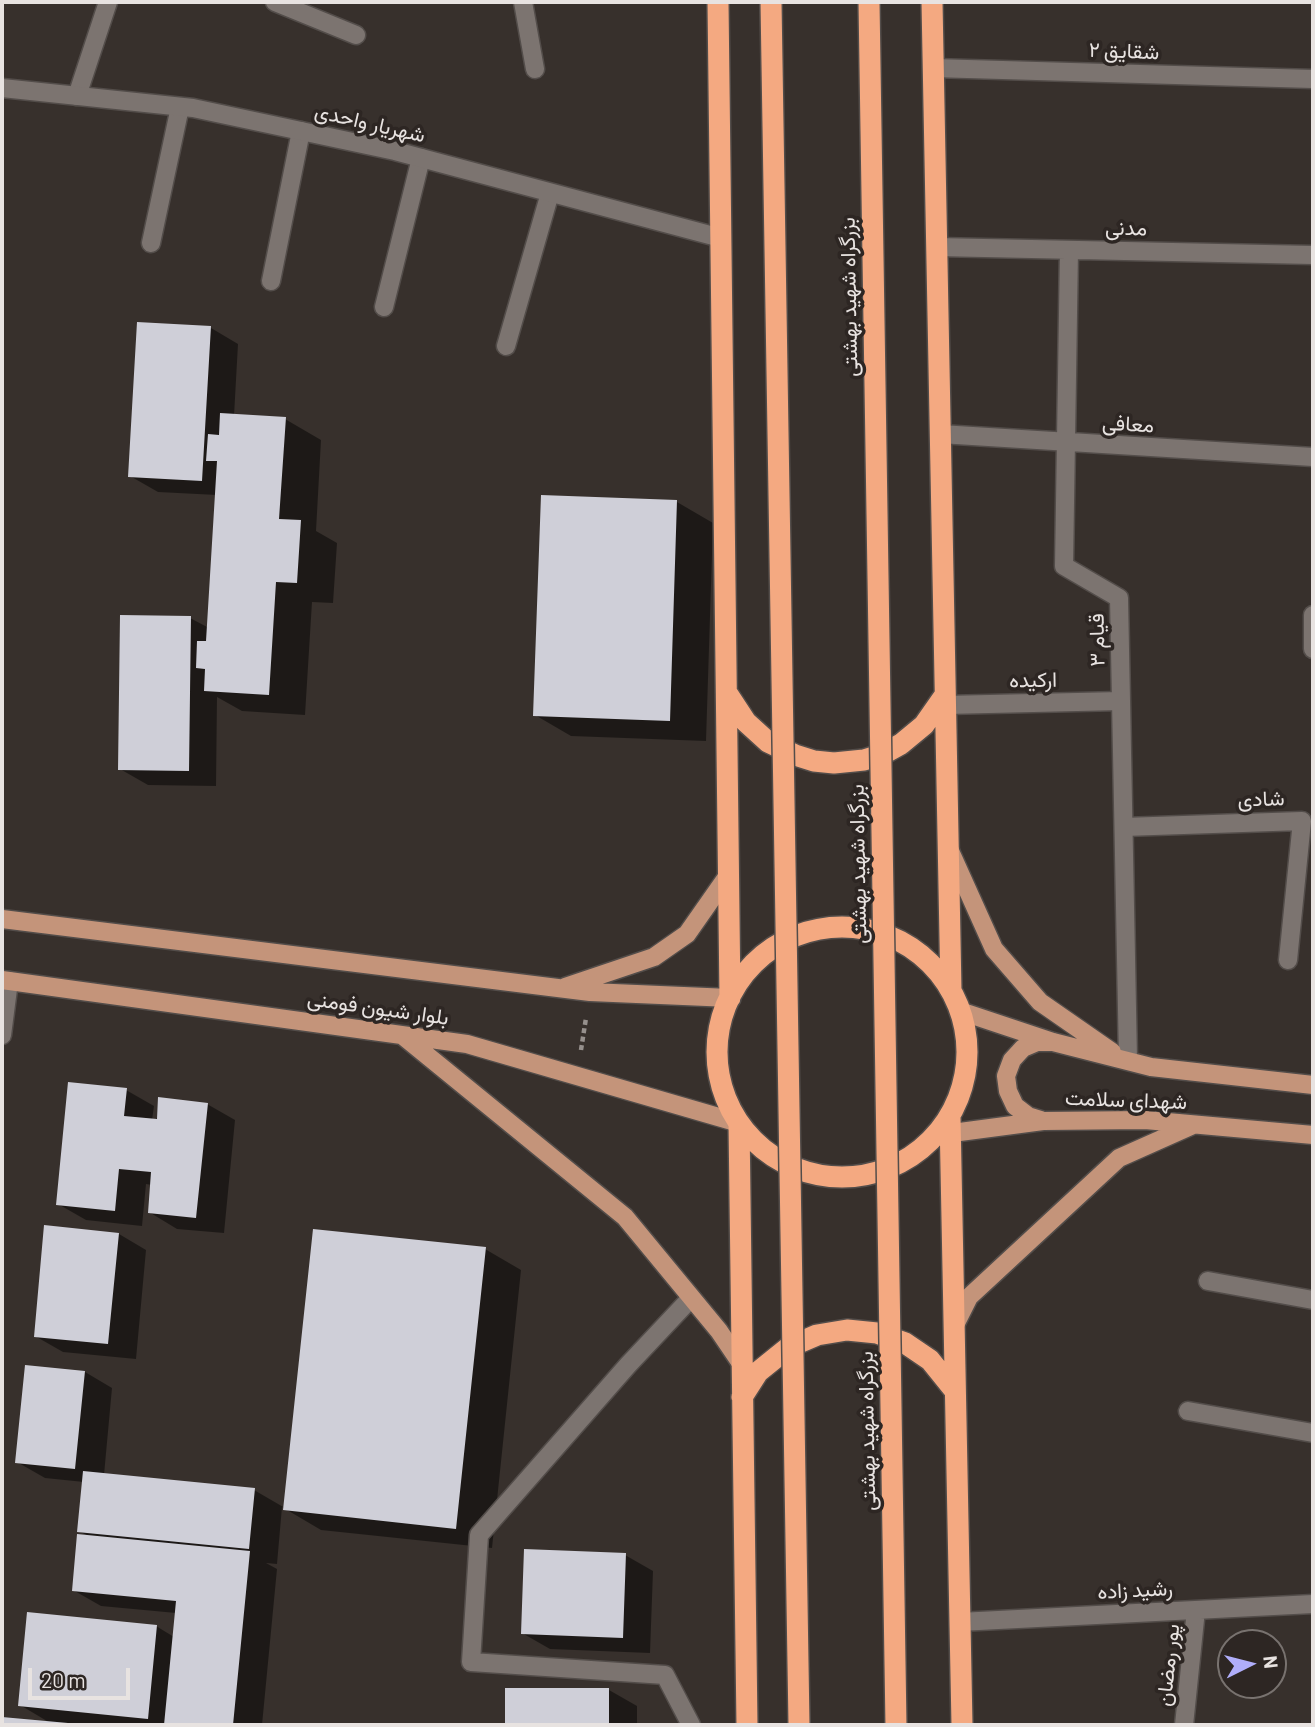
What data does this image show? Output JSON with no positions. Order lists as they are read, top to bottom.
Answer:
{
  "streets": {
    "highway": ["بزرگراه شهید بهشتی"],
    "main road": ["بلوار شیون فومنی", "شهدای سلامت"],
    "street": [
      "شقایق ۲",
      "شهریار واحدی",
      "مدنی",
      "معافی",
      "قیام ۳",
      "ارکیده",
      "شادی",
      "رشید زاده",
      "پور رمضان"
    ]
  },
  "crossings": [
    ["مدنی", "قیام ۳"],
    ["معافی", "قیام ۳"],
    ["قیام ۳", "ارکیده"],
    ["قیام ۳", "شادی"],
    ["قیام ۳", "شهدای سلامت"],
    ["بلوار شیون فومنی", "شهدای سلامت"],
    ["رشید زاده", "پور رمضان"]
  ],
  "scale_bar": "20 m",
  "north": "right"
}
